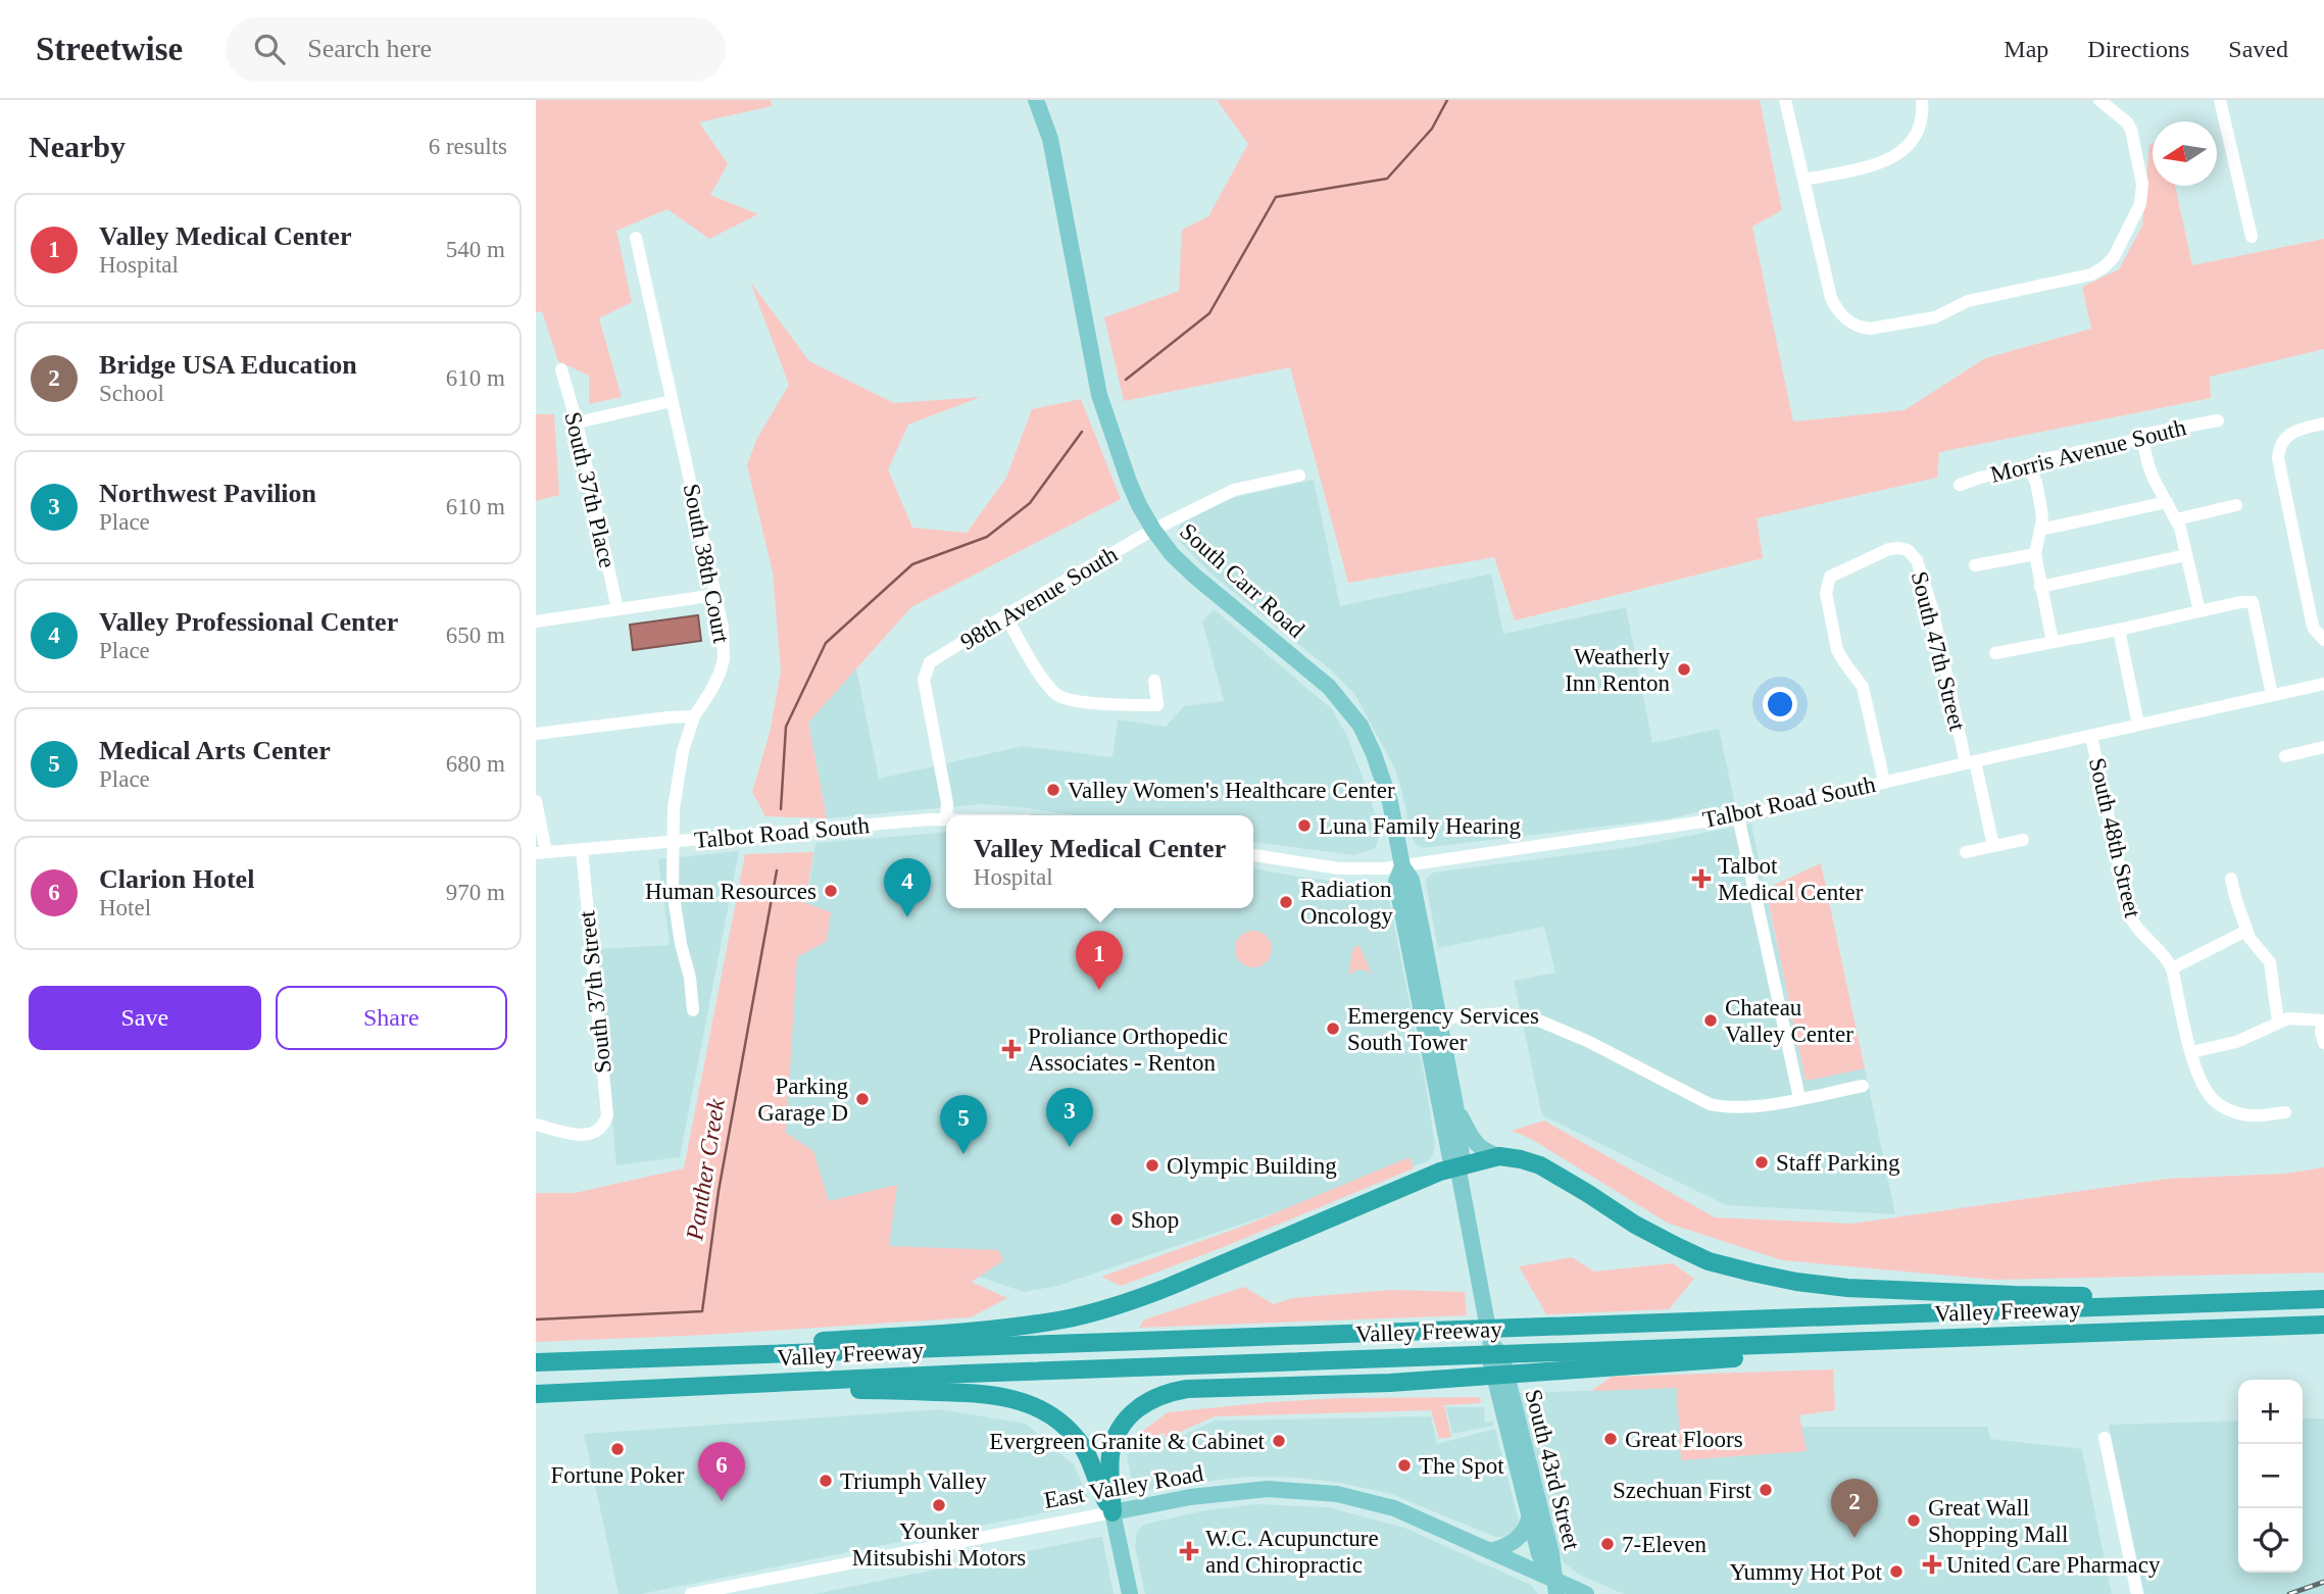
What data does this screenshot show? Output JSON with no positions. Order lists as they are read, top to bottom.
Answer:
{
  "streets": {
    "highway": ["Valley Freeway"],
    "main road": ["South Carr Road", "South 43rd Street", "East Valley Road"],
    "street": [
      "Morris Avenue South",
      "South 37th Place",
      "South 38th Court",
      "98th Avenue South",
      "South 47th Street",
      "Talbot Road South",
      "South 48th Street",
      "South 37th Street"
    ]
  },
  "crossings": [
    ["South 38th Court", "Talbot Road South"],
    ["South Carr Road", "98th Avenue South"],
    ["South Carr Road", "Talbot Road South"],
    ["South Carr Road", "South 43rd Street"],
    ["98th Avenue South", "Talbot Road South"],
    ["South 47th Street", "Talbot Road South"],
    ["Talbot Road South", "South 48th Street"],
    ["Talbot Road South", "South 37th Street"],
    ["Talbot Road South", "South 43rd Street"],
    ["South 43rd Street", "East Valley Road"]
  ],
  "water": ["Panther Creek"],
  "places": {
    "other": [
      "Weatherly Inn Renton",
      "Valley Women's Healthcare Center",
      "Luna Family Hearing",
      "Human Resources",
      "Radiation Oncology",
      "Chateau Valley Center",
      "Emergency Services South Tower",
      "Parking Garage D",
      "Staff Parking",
      "Olympic Building",
      "Shop",
      "Great Floors",
      "Evergreen Granite & Cabinet",
      "Fortune Poker",
      "The Spot",
      "Triumph Valley",
      "Szechuan First",
      "Younker Mitsubishi Motors",
      "Great Wall Shopping Mall",
      "7-Eleven",
      "Yummy Hot Pot"
    ],
    "health": [
      "Talbot Medical Center",
      "Proliance Orthopedic Associates - Renton",
      "W.C. Acupuncture and Chiropractic",
      "United Care Pharmacy"
    ]
  },
  "north": "left",
  "page": {
    "header": "Streetwise",
    "search": "Search here",
    "nav": ["Map", "Directions", "Saved"],
    "heading": ["Nearby", "6 results"],
    "list": [
      {
        "mark": "1",
        "name": "Valley Medical Center",
        "note": "Hospital",
        "value": "540 m"
      },
      {
        "mark": "2",
        "name": "Bridge USA Education",
        "note": "School",
        "value": "610 m"
      },
      {
        "mark": "3",
        "name": "Northwest Pavilion",
        "note": "Place",
        "value": "610 m"
      },
      {
        "mark": "4",
        "name": "Valley Professional Center",
        "note": "Place",
        "value": "650 m"
      },
      {
        "mark": "5",
        "name": "Medical Arts Center",
        "note": "Place",
        "value": "680 m"
      },
      {
        "mark": "6",
        "name": "Clarion Hotel",
        "note": "Hotel",
        "value": "970 m"
      }
    ],
    "popup": ["Valley Medical Center", "Hospital"],
    "pins": [
      "4",
      "1",
      "3",
      "5",
      "6",
      "2"
    ],
    "buttons": ["Save", "Share"],
    "map_buttons": ["+", "−"]
  }
}
